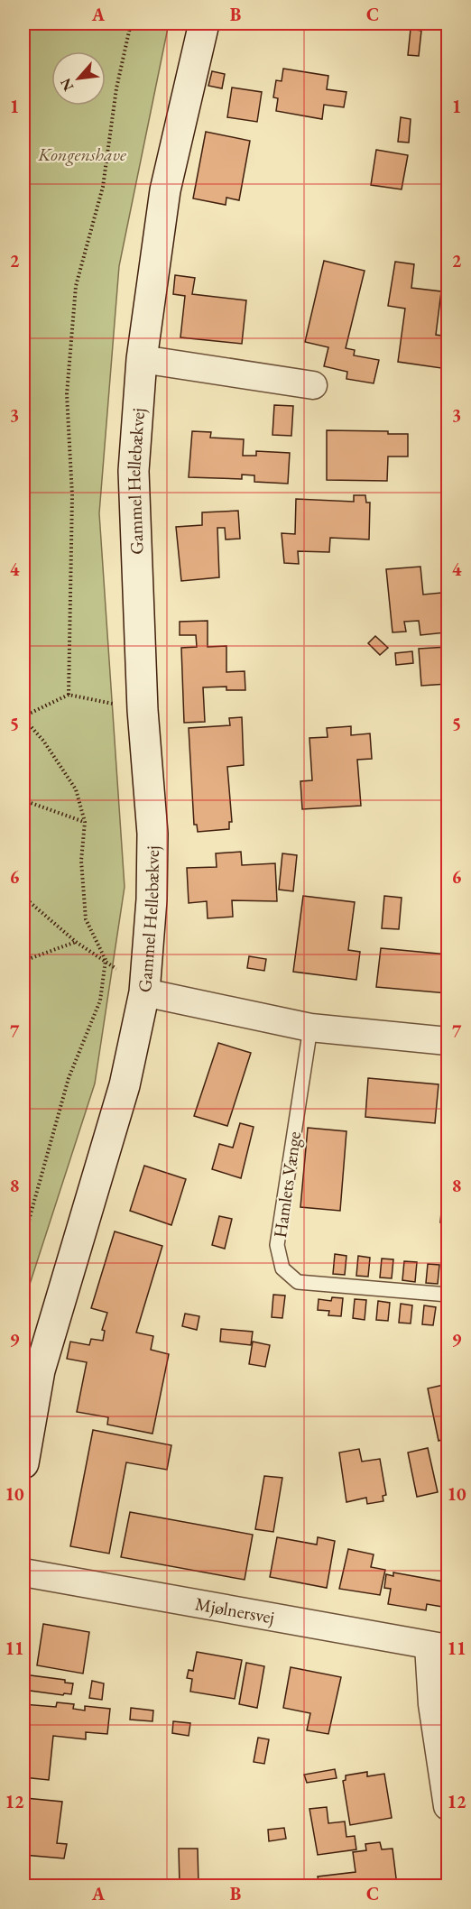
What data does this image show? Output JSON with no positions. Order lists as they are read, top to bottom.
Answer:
{
  "streets": {
    "main road": ["Gammel Hellebækvej"],
    "street": ["Mjølnersvej"],
    "lane": ["Hamlets Vænge"]
  },
  "parks": ["Kongenshave"],
  "north": "bottom left",
  "grid": {
    "columns": ["A", "B", "C"],
    "rows": [
      "1",
      "2",
      "3",
      "4",
      "5",
      "6",
      "7",
      "8",
      "9",
      "10",
      "11",
      "12"
    ]
  }
}
